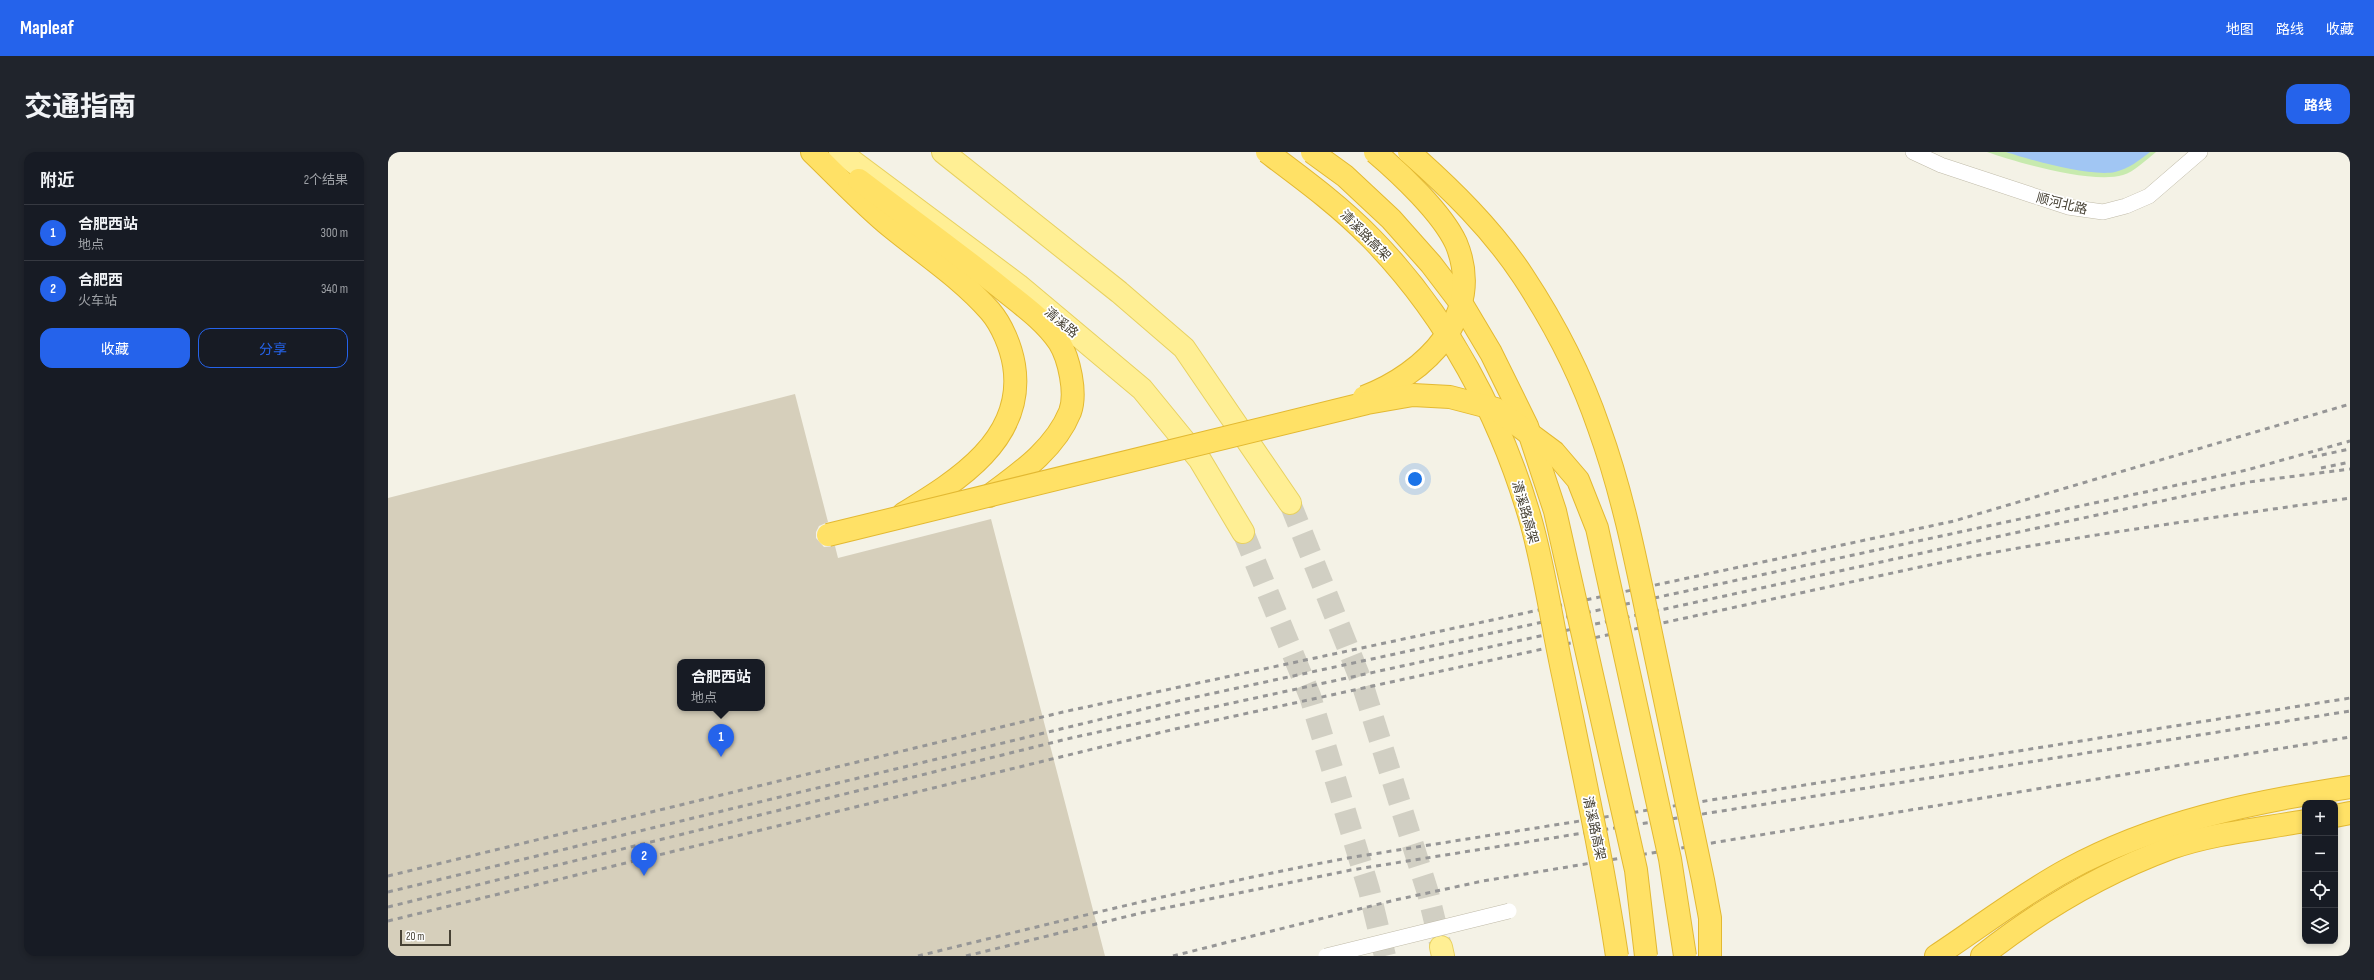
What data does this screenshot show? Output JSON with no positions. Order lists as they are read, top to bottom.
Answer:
{
  "streets": {
    "highway": ["清溪路高架"],
    "main road": ["清溪路"],
    "street": ["顺河北路"]
  },
  "scale_bar": "20 m",
  "page": {
    "header": "Mapleaf",
    "nav": ["地图", "路线", "收藏"],
    "title": "交通指南",
    "buttons": [
      "路线",
      ["收藏", "分享"]
    ],
    "heading": ["附近", "2个结果"],
    "list": [
      {
        "mark": "1",
        "name": "合肥西站",
        "note": "地点",
        "value": "300 m"
      },
      {
        "mark": "2",
        "name": "合肥西",
        "note": "火车站",
        "value": "340 m"
      }
    ],
    "popup": ["合肥西站", "地点"],
    "pins": ["1", "2"],
    "map_buttons": ["+", "−"],
    "scale": "20 m"
  }
}
